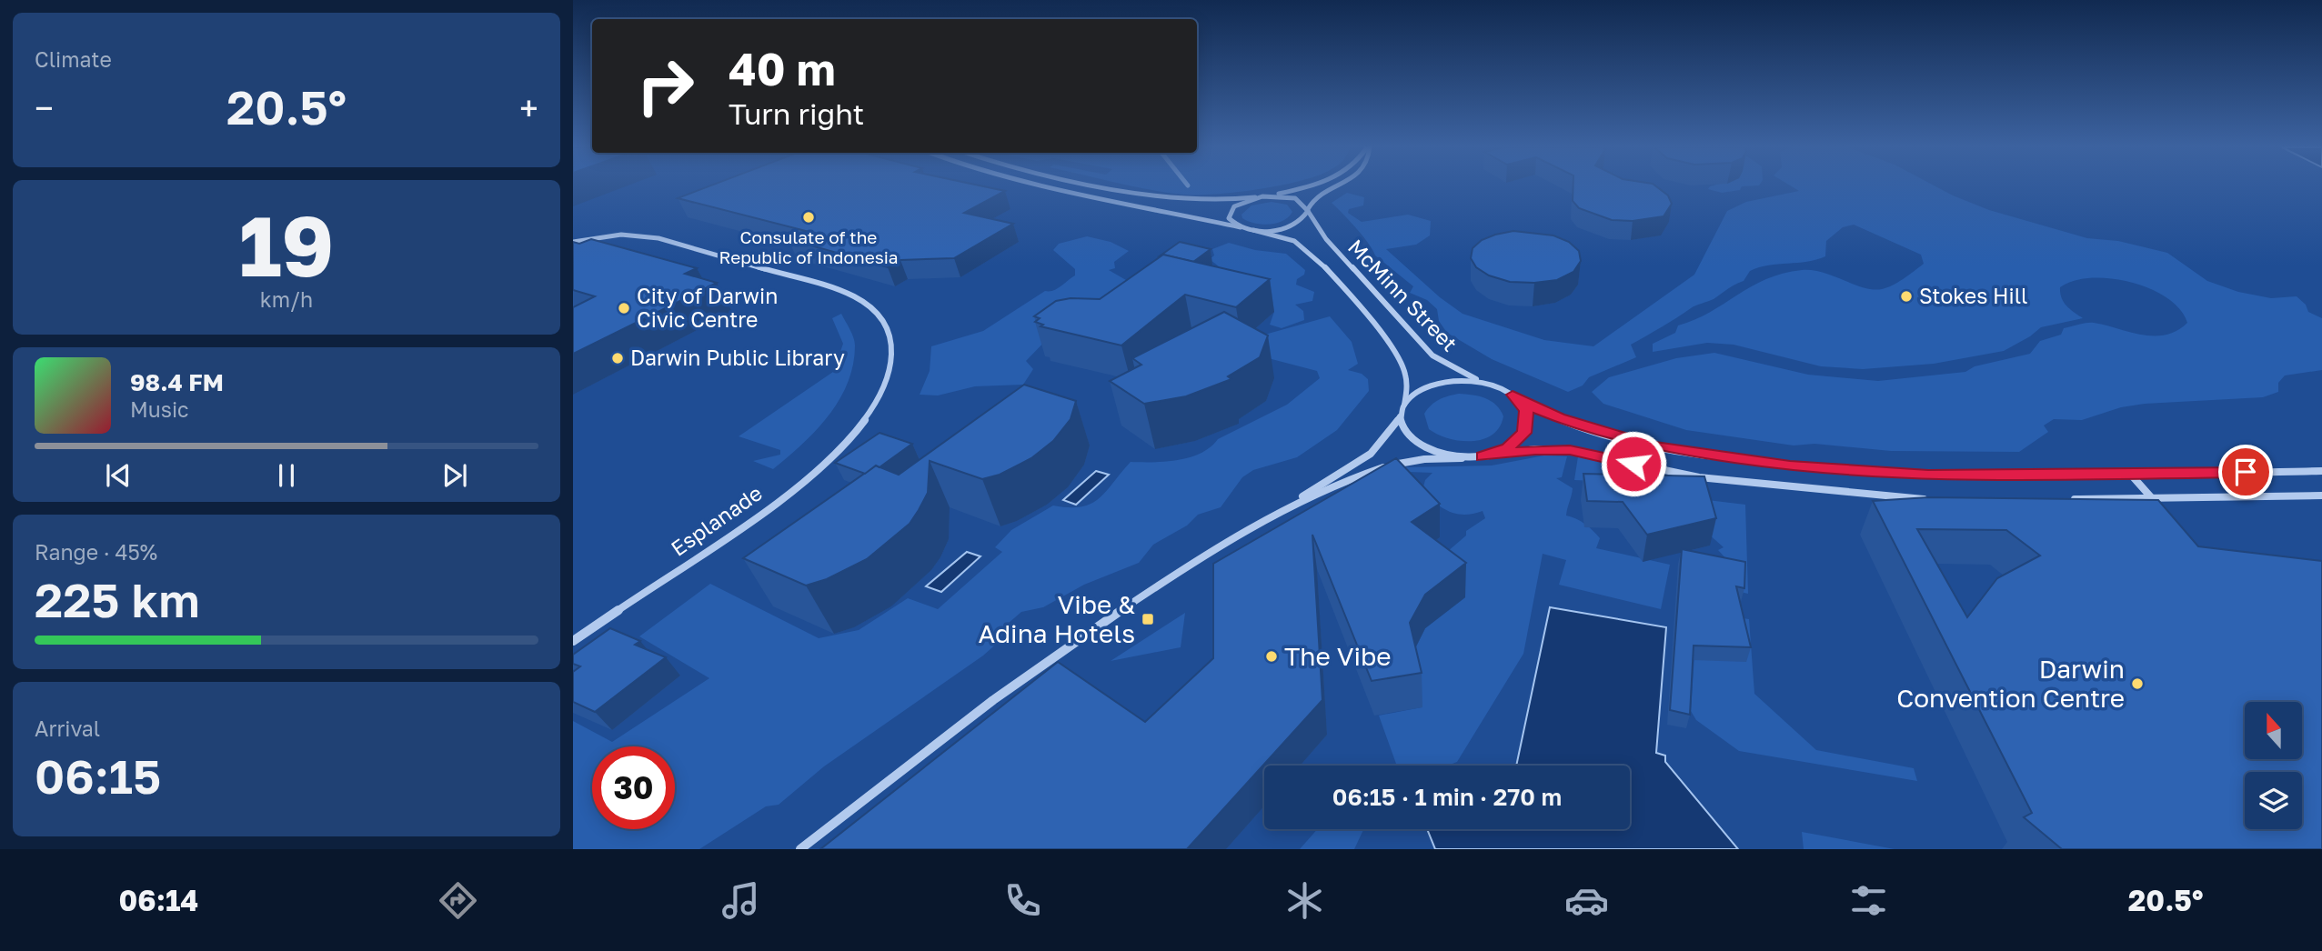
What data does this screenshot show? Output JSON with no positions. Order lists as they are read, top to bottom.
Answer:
{
  "streets": {
    "street": ["McMinn Street", "Esplanade"]
  },
  "places": {
    "other": [
      "Consulate of the Republic of Indonesia",
      "Stokes Hill",
      "City of Darwin Civic Centre",
      "Darwin Public Library",
      "The Vibe",
      "Darwin Convention Centre"
    ],
    "transit": ["Vibe & Adina Hotels"]
  },
  "north": "top",
  "page": {
    "tile": [
      "Climate",
      ["19", "km/h"],
      ["Range · 45%", "225 km"],
      ["Arrival", "06:15"]
    ],
    "turn": ["40 m", "Turn right"],
    "heat": ["−", "20.5°", "+"],
    "song": ["98.4 FM", "Music"],
    "limit": "30",
    "trip": "06:15 · 1 min · 270 m",
    "tabs": ["06:14", "20.5°"]
  }
}
